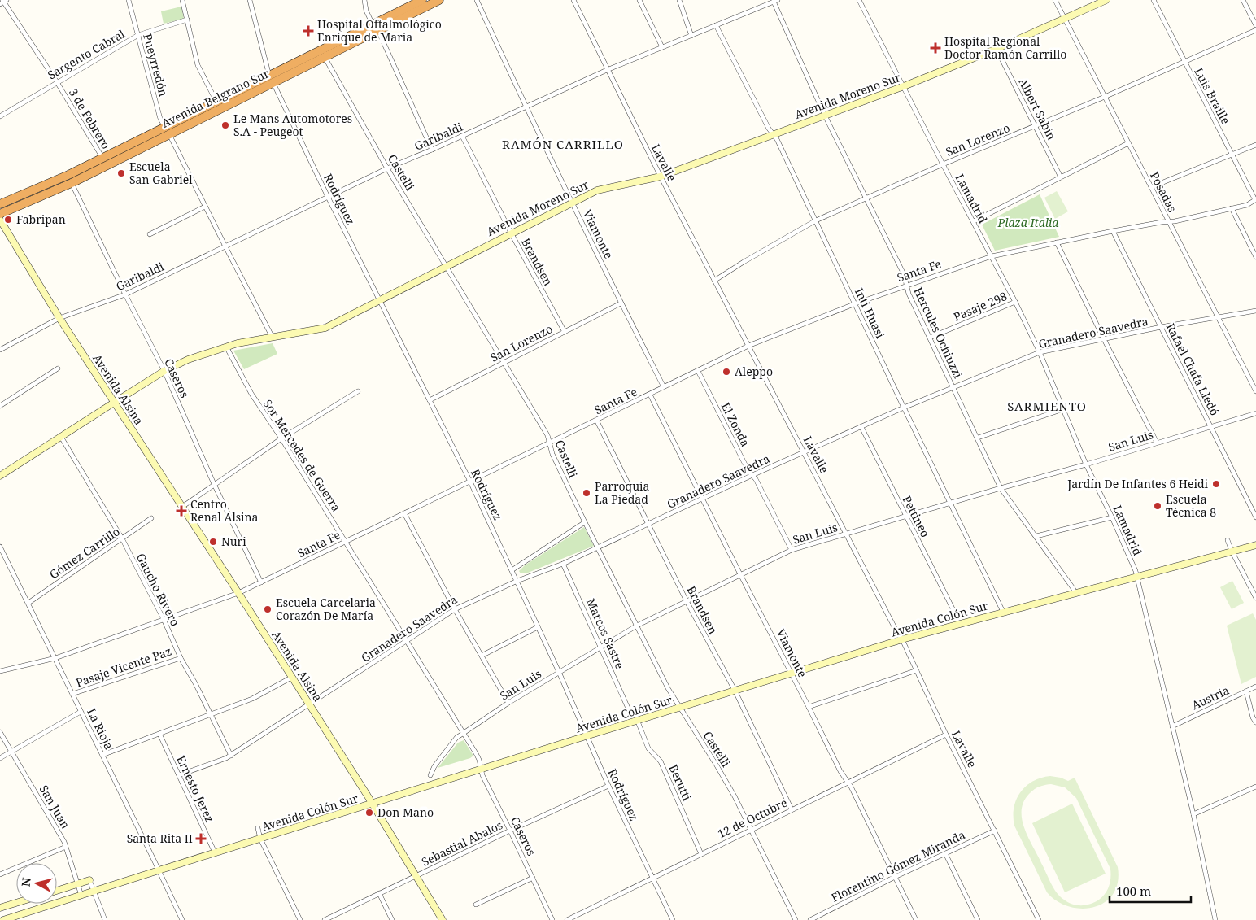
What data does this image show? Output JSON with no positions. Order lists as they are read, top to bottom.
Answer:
{
  "streets": {
    "highway": ["Avenida Belgrano Sur"],
    "main road": ["Avenida Moreno Sur", "Avenida Alsina", "Avenida Colón Sur"],
    "street": [
      "Sargento Cabral",
      "Pueyrredón",
      "Luis Braille",
      "Albert Sabin",
      "3 de Febrero",
      "Garibaldi",
      "San Lorenzo",
      "Lavalle",
      "Castelli",
      "Posadas",
      "Lamadrid",
      "Rodríguez",
      "Viamonte",
      "Brandsen",
      "Santa Fe",
      "Pasaje 298",
      "Inti Huasi",
      "Hercules Ochiuzzi",
      "Granadero Saavedra",
      "Rafael Chafa Lledó",
      "Caseros",
      "El Zonda",
      "San Luis",
      "Sor Mercedes de Guerra",
      "Pettineo",
      "Gómez Carrillo",
      "Gaucho Rivero",
      "Marcos Sastre",
      "Pasaje Vicente Paz",
      "Austria",
      "La Rioja",
      "Berutti",
      "Ernesto Jerez",
      "San Juan",
      "12 de Octubre",
      "Sebastial Abalos",
      "Florentino Gómez Miranda"
    ]
  },
  "crossings": [
    ["Sargento Cabral", "Pueyrredón"],
    ["Sargento Cabral", "3 de Febrero"],
    ["Pueyrredón", "Avenida Belgrano Sur"],
    ["Avenida Moreno Sur", "Albert Sabin"],
    ["Avenida Moreno Sur", "Lavalle"],
    ["Avenida Moreno Sur", "Castelli"],
    ["Avenida Moreno Sur", "Posadas"],
    ["Avenida Moreno Sur", "Lamadrid"],
    ["Avenida Moreno Sur", "Rodríguez"],
    ["Avenida Moreno Sur", "Viamonte"],
    ["Avenida Moreno Sur", "Brandsen"],
    ["Avenida Moreno Sur", "Inti Huasi"],
    ["Avenida Moreno Sur", "Hercules Ochiuzzi"],
    ["Avenida Moreno Sur", "Caseros"],
    ["Avenida Moreno Sur", "Avenida Alsina"],
    ["Avenida Moreno Sur", "Sor Mercedes de Guerra"],
    ["Avenida Moreno Sur", "Gaucho Rivero"],
    ["Luis Braille", "San Lorenzo"],
    ["Luis Braille", "Santa Fe"],
    ["Avenida Belgrano Sur", "3 de Febrero"],
    ["Avenida Belgrano Sur", "Castelli"],
    ["Avenida Belgrano Sur", "Rodríguez"],
    ["Avenida Belgrano Sur", "Caseros"],
    ["Albert Sabin", "San Lorenzo"],
    ["Garibaldi", "Lavalle"],
    ["Garibaldi", "Castelli"],
    ["Garibaldi", "Rodríguez"],
    ["Garibaldi", "Viamonte"],
    ["Garibaldi", "Brandsen"],
    ["Garibaldi", "Inti Huasi"],
    ["Garibaldi", "Hercules Ochiuzzi"],
    ["Garibaldi", "Caseros"],
    ["Garibaldi", "Avenida Alsina"],
    ["San Lorenzo", "Lavalle"],
    ["San Lorenzo", "Castelli"],
    ["San Lorenzo", "Posadas"],
    ["San Lorenzo", "Lamadrid"],
    ["San Lorenzo", "Rodríguez"],
    ["San Lorenzo", "Viamonte"],
    ["San Lorenzo", "Brandsen"],
    ["San Lorenzo", "Inti Huasi"],
    ["San Lorenzo", "Hercules Ochiuzzi"],
    ["Lavalle", "Santa Fe"],
    ["Lavalle", "Granadero Saavedra"],
    ["Lavalle", "San Luis"],
    ["Lavalle", "Avenida Colón Sur"],
    ["Lavalle", "12 de Octubre"],
    ["Lavalle", "Florentino Gómez Miranda"],
    ["Castelli", "Santa Fe"],
    ["Castelli", "Granadero Saavedra"],
    ["Castelli", "San Luis"],
    ["Castelli", "Avenida Colón Sur"],
    ["Castelli", "12 de Octubre"],
    ["Posadas", "Santa Fe"],
    ["Posadas", "Granadero Saavedra"],
    ["Lamadrid", "Santa Fe"],
    ["Lamadrid", "Pasaje 298"],
    ["Lamadrid", "Granadero Saavedra"],
    ["Lamadrid", "San Luis"],
    ["Lamadrid", "Avenida Colón Sur"],
    ["Lamadrid", "Austria"],
    ["Rodríguez", "Santa Fe"],
    ["Rodríguez", "Granadero Saavedra"],
    ["Rodríguez", "San Luis"],
    ["Rodríguez", "Avenida Colón Sur"],
    ["Rodríguez", "12 de Octubre"],
    ["Rodríguez", "Sebastial Abalos"],
    ["Viamonte", "Santa Fe"],
    ["Viamonte", "Granadero Saavedra"],
    ["Viamonte", "San Luis"],
    ["Viamonte", "Avenida Colón Sur"],
    ["Viamonte", "12 de Octubre"],
    ["Viamonte", "Florentino Gómez Miranda"],
    ["Brandsen", "Santa Fe"],
    ["Brandsen", "Granadero Saavedra"],
    ["Brandsen", "San Luis"],
    ["Brandsen", "Avenida Colón Sur"],
    ["Brandsen", "12 de Octubre"],
    ["Santa Fe", "Inti Huasi"],
    ["Santa Fe", "Hercules Ochiuzzi"],
    ["Santa Fe", "Rafael Chafa Lledó"],
    ["Santa Fe", "Caseros"],
    ["Santa Fe", "Avenida Alsina"],
    ["Santa Fe", "El Zonda"],
    ["Santa Fe", "Sor Mercedes de Guerra"],
    ["Santa Fe", "Gaucho Rivero"],
    ["Santa Fe", "La Rioja"],
    ["Pasaje 298", "Hercules Ochiuzzi"],
    ["Inti Huasi", "Granadero Saavedra"],
    ["Inti Huasi", "San Luis"],
    ["Inti Huasi", "Avenida Colón Sur"],
    ["Hercules Ochiuzzi", "Granadero Saavedra"],
    ["Hercules Ochiuzzi", "San Luis"],
    ["Hercules Ochiuzzi", "Avenida Colón Sur"],
    ["Granadero Saavedra", "Rafael Chafa Lledó"],
    ["Granadero Saavedra", "Avenida Alsina"],
    ["Granadero Saavedra", "El Zonda"],
    ["Granadero Saavedra", "Sor Mercedes de Guerra"],
    ["Granadero Saavedra", "Pettineo"],
    ["Granadero Saavedra", "Gaucho Rivero"],
    ["Granadero Saavedra", "Marcos Sastre"],
    ["Granadero Saavedra", "Ernesto Jerez"],
    ["Rafael Chafa Lledó", "San Luis"],
    ["Caseros", "Sor Mercedes de Guerra"],
    ["Caseros", "Avenida Colón Sur"],
    ["Caseros", "Sebastial Abalos"],
    ["Avenida Alsina", "Avenida Colón Sur"],
    ["Avenida Alsina", "Sebastial Abalos"],
    ["El Zonda", "San Luis"],
    ["San Luis", "Sor Mercedes de Guerra"],
    ["San Luis", "Pettineo"],
    ["San Luis", "Marcos Sastre"],
    ["Gómez Carrillo", "Gaucho Rivero"],
    ["Gómez Carrillo", "La Rioja"],
    ["Gaucho Rivero", "Pasaje Vicente Paz"],
    ["Avenida Colón Sur", "La Rioja"],
    ["Avenida Colón Sur", "Berutti"],
    ["Avenida Colón Sur", "Ernesto Jerez"],
    ["Avenida Colón Sur", "San Juan"],
    ["Pasaje Vicente Paz", "La Rioja"],
    ["Berutti", "12 de Octubre"]
  ],
  "districts": ["RAMÓN CARRILLO", "SARMIENTO"],
  "parks": ["Plaza Italia"],
  "places": {
    "health": [
      "Hospital Oftalmológico Enrique de Maria",
      "Hospital Regional Doctor Ramón Carrillo",
      "Centro Renal Alsina",
      "Santa Rita II"
    ],
    "other": [
      "Le Mans Automotores S.A - Peugeot",
      "Escuela San Gabriel",
      "Fabripan",
      "Aleppo",
      "Jardín De Infantes 6 Heidi",
      "Parroquia La Piedad",
      "Escuela Técnica 8",
      "Nuri",
      "Escuela Carcelaria Corazón De María",
      "Don Maño"
    ]
  },
  "scale_bar": "100 m",
  "north": "left"
}
